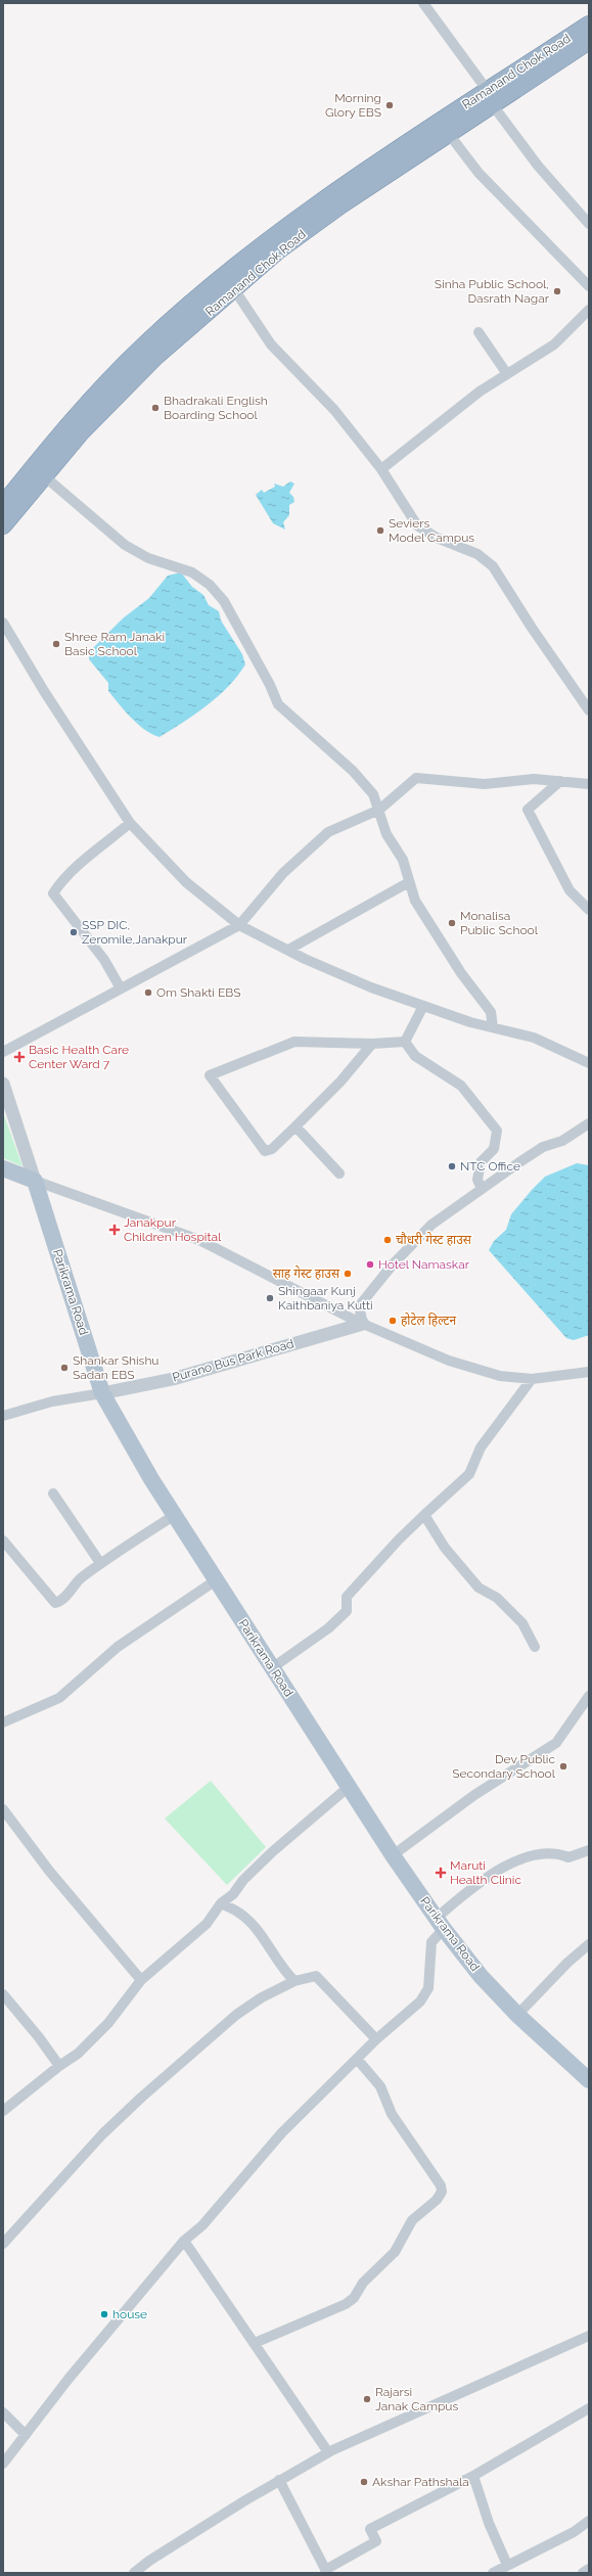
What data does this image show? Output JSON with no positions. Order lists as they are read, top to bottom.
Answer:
{
  "streets": {
    "highway": ["Ramanand Chok Road"],
    "main road": ["Parikrama Road"],
    "street": ["Purano Bus Park Road"]
  },
  "crossings": [
    ["Parikrama Road", "Purano Bus Park Road"]
  ],
  "places": {
    "other": [
      "Morning Glory EBS",
      "Sinha Public School, Dasrath Nagar",
      "Bhadrakali English Boarding School",
      "Seviers Model Campus",
      "Shree Ram Janaki Basic School",
      "Monalisa Public School",
      "SSP DIC, Zeromile,Janakpur",
      "Om Shakti EBS",
      "NTC Office",
      "चौधरी गेस्ट हाउस",
      "Hotel Namaskar",
      "साह गेस्ट हाउस",
      "Shingaar Kunj Kaithbaniya Kutti",
      "होटेल हिल्टन",
      "Shankar Shishu Sadan EBS",
      "Dev Public Secondary School",
      "house",
      "Rajarsi Janak Campus",
      "Akshar Pathshala"
    ],
    "health": ["Basic Health Care Center Ward 7", "Janakpur Children Hospital", "Maruti Health Clinic"]
  }
}
